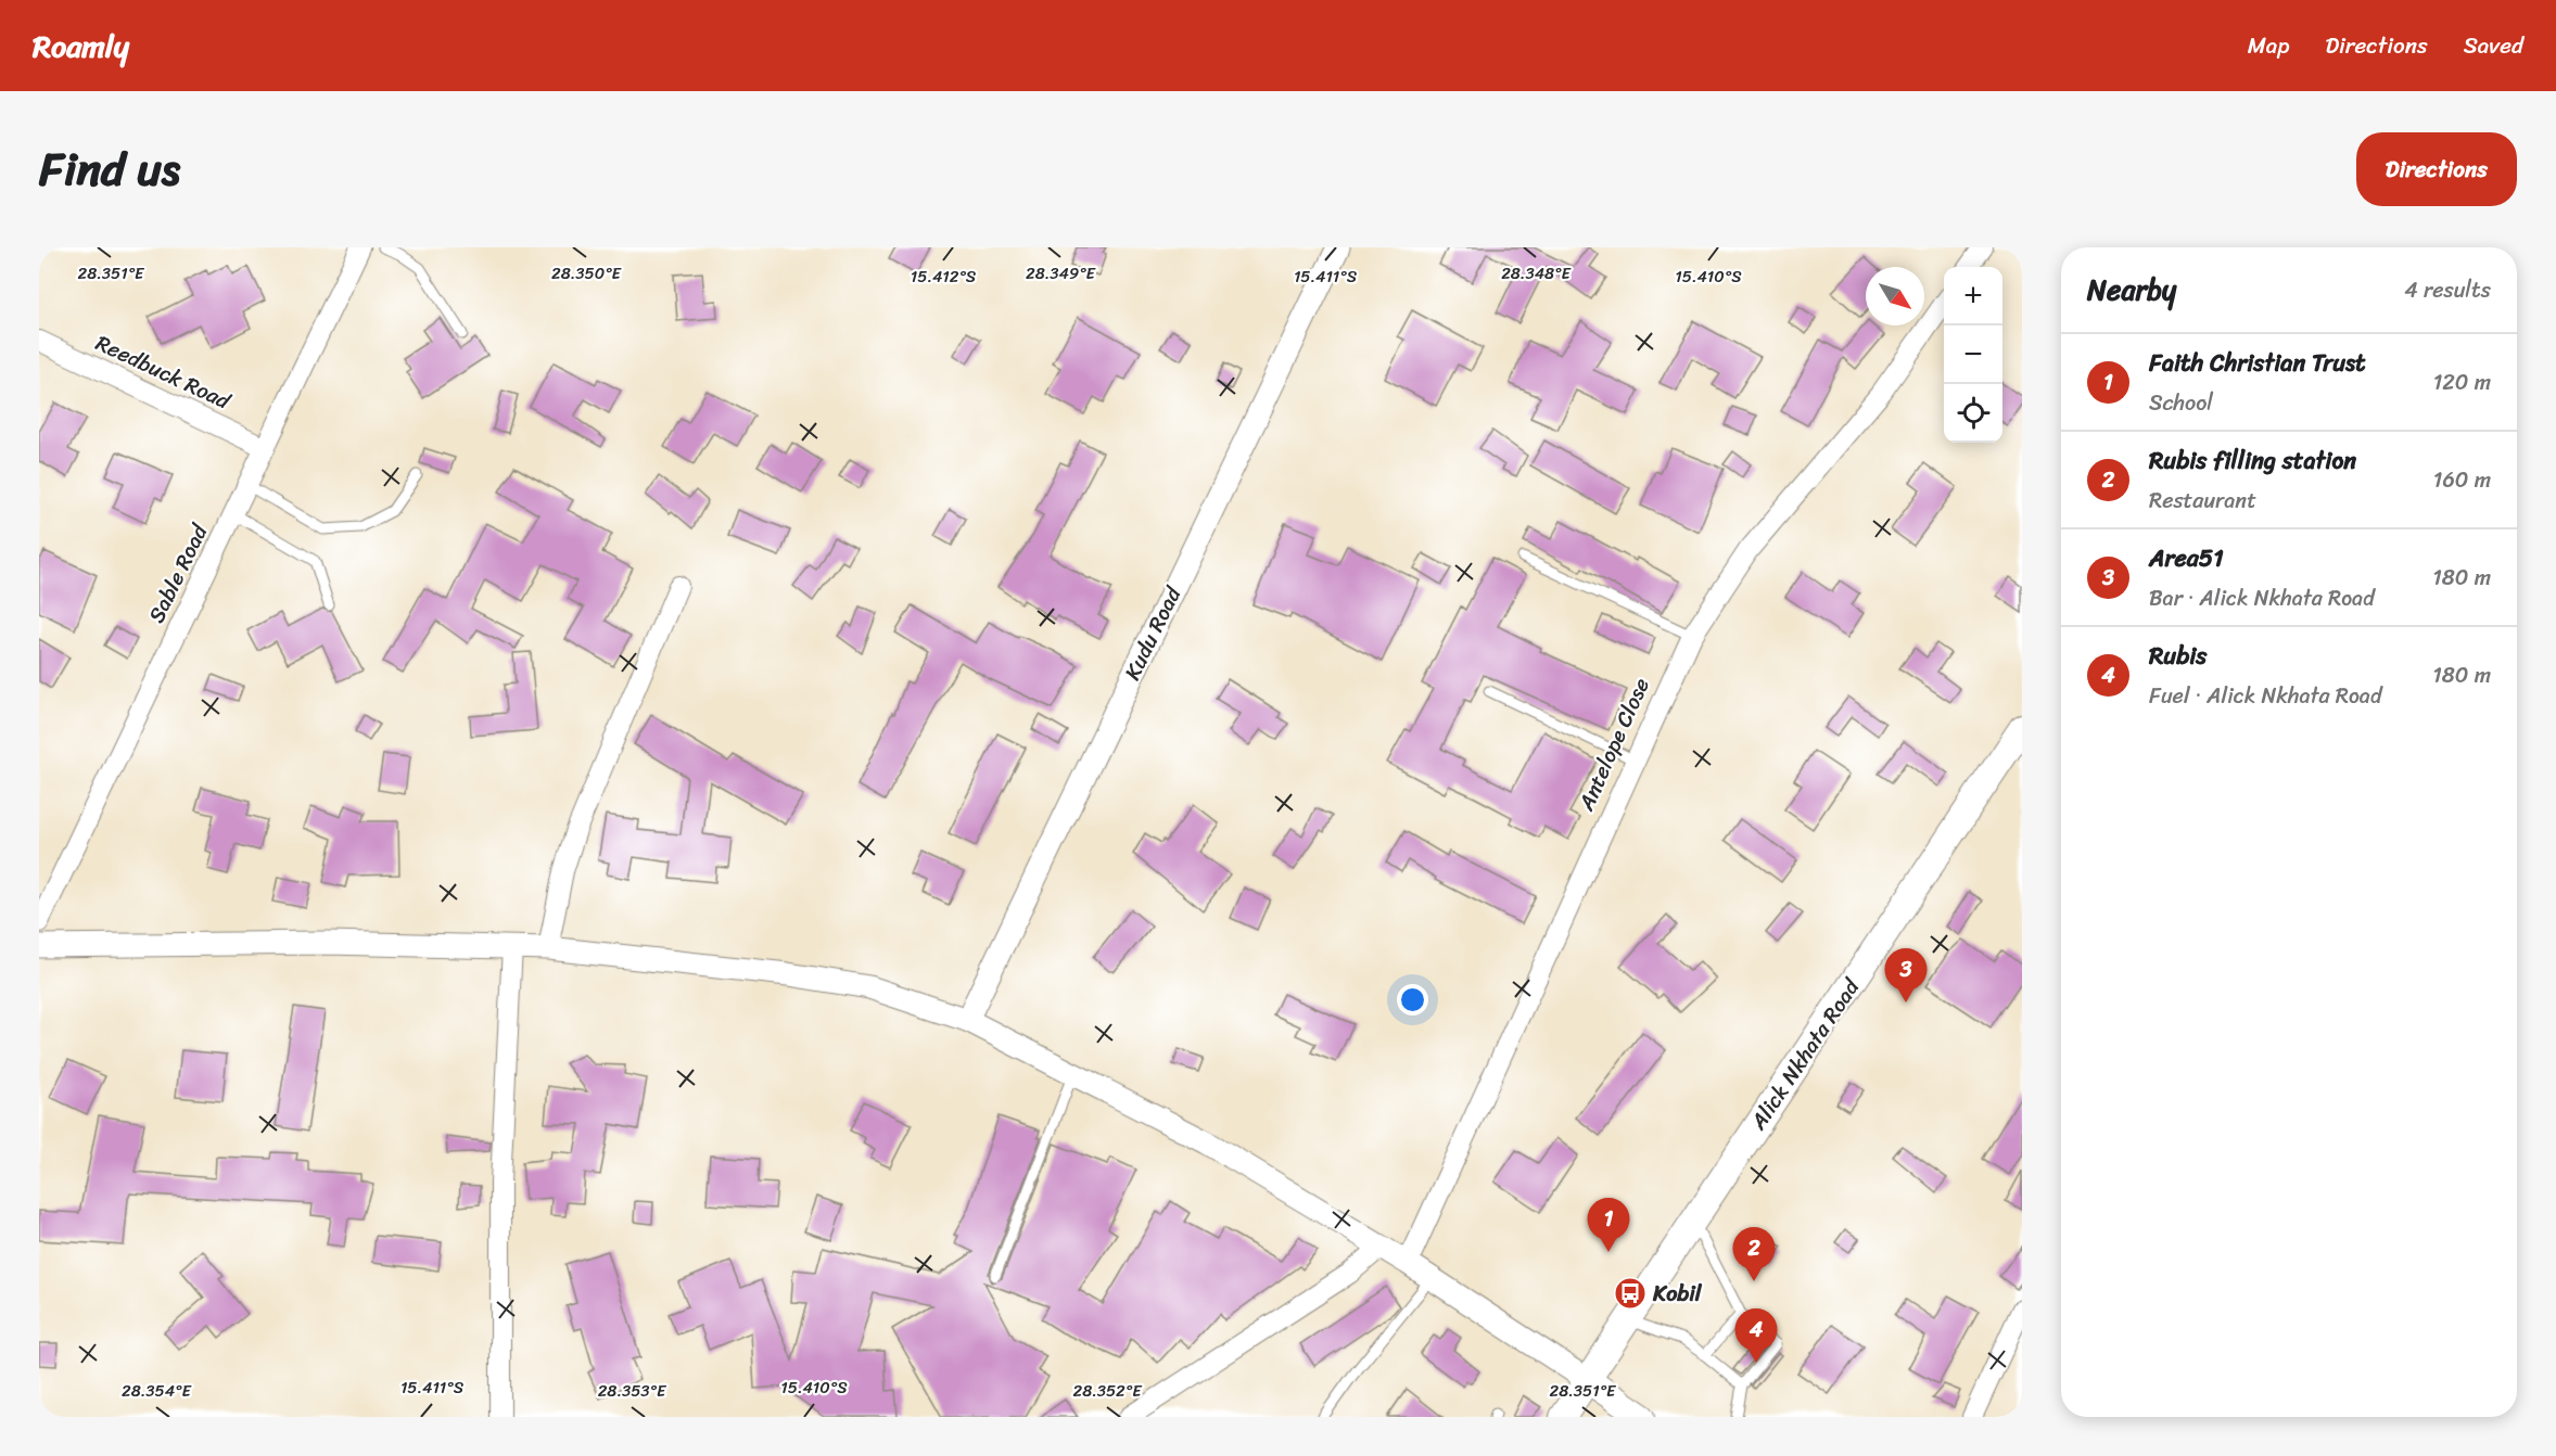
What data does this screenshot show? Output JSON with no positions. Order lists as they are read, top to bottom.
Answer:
{
  "streets": {
    "main road": ["Alick Nkhata Road"],
    "street": [
      "Reedbuck Road",
      "Sable Road",
      "Kudu Road",
      "Antelope Close"
    ]
  },
  "crossings": [
    ["Reedbuck Road", "Sable Road"]
  ],
  "places": {
    "bus stop": ["Kobil"]
  },
  "north": "bottom right",
  "page": {
    "header": "Roamly",
    "nav": ["Map", "Directions", "Saved"],
    "title": "Find us",
    "buttons": "Directions",
    "heading": ["Nearby", "4 results"],
    "map_buttons": ["+", "−"],
    "list": [
      {
        "mark": "1",
        "name": "Faith Christian Trust",
        "note": "School",
        "value": "120 m"
      },
      {
        "mark": "2",
        "name": "Rubis filling station",
        "note": "Restaurant",
        "value": "160 m"
      },
      {
        "mark": "3",
        "name": "Area51",
        "note": "Bar · Alick Nkhata Road",
        "value": "180 m"
      },
      {
        "mark": "4",
        "name": "Rubis",
        "note": "Fuel · Alick Nkhata Road",
        "value": "180 m"
      }
    ],
    "pins": [
      "3",
      "1",
      "2",
      "4"
    ]
  },
  "coordinates": [
    "28.351°E",
    "28.350°E",
    "28.349°E",
    "28.348°E",
    "15.412°S",
    "15.410°S",
    "15.411°S",
    "28.354°E",
    "28.353°E",
    "28.352°E"
  ]
}
